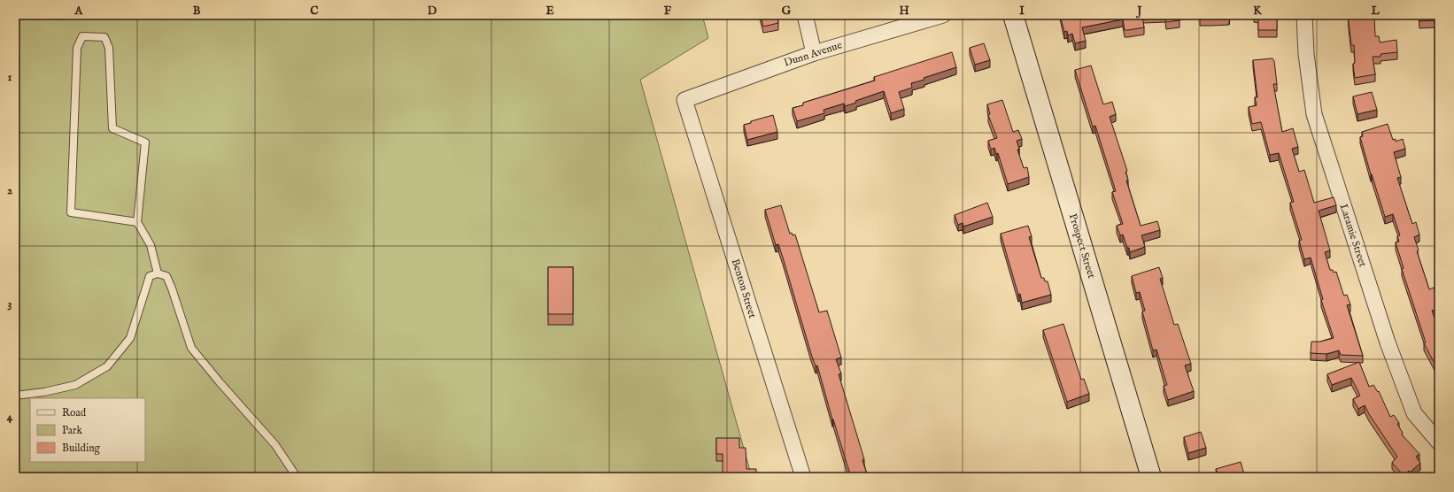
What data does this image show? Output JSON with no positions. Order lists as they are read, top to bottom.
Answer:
{
  "streets": {
    "street": [
      "Dunn Avenue",
      "Laramie Street",
      "Prospect Street",
      "Benton Street"
    ]
  },
  "crossings": [
    ["Dunn Avenue", "Benton Street"]
  ],
  "legend": ["Road", "Park", "Building"],
  "grid": {
    "columns": [
      "A",
      "B",
      "C",
      "D",
      "E",
      "F",
      "G",
      "H",
      "I",
      "J",
      "K",
      "L"
    ],
    "rows": [
      "1",
      "2",
      "3",
      "4"
    ]
  }
}
